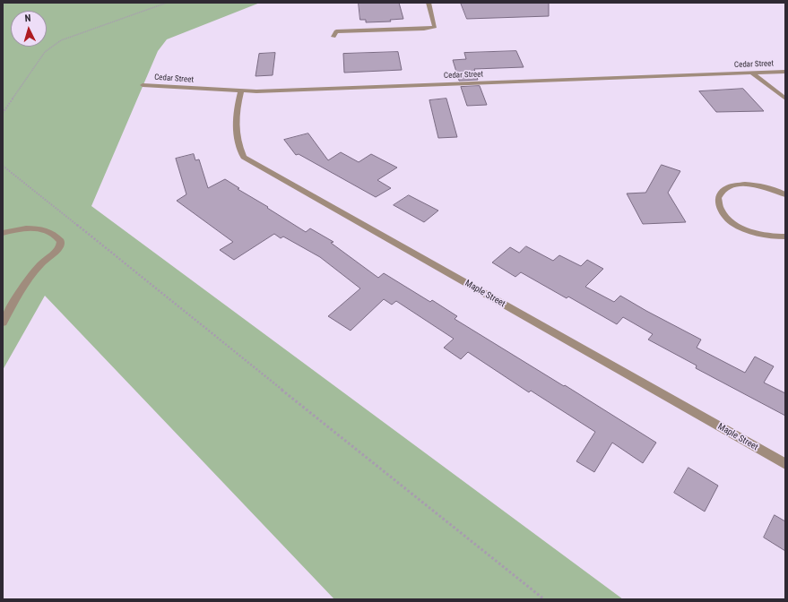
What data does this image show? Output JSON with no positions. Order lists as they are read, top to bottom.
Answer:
{
  "streets": {
    "street": ["Cedar Street", "Maple Street"]
  },
  "crossings": [
    ["Cedar Street", "Maple Street"]
  ],
  "north": "top"
}
